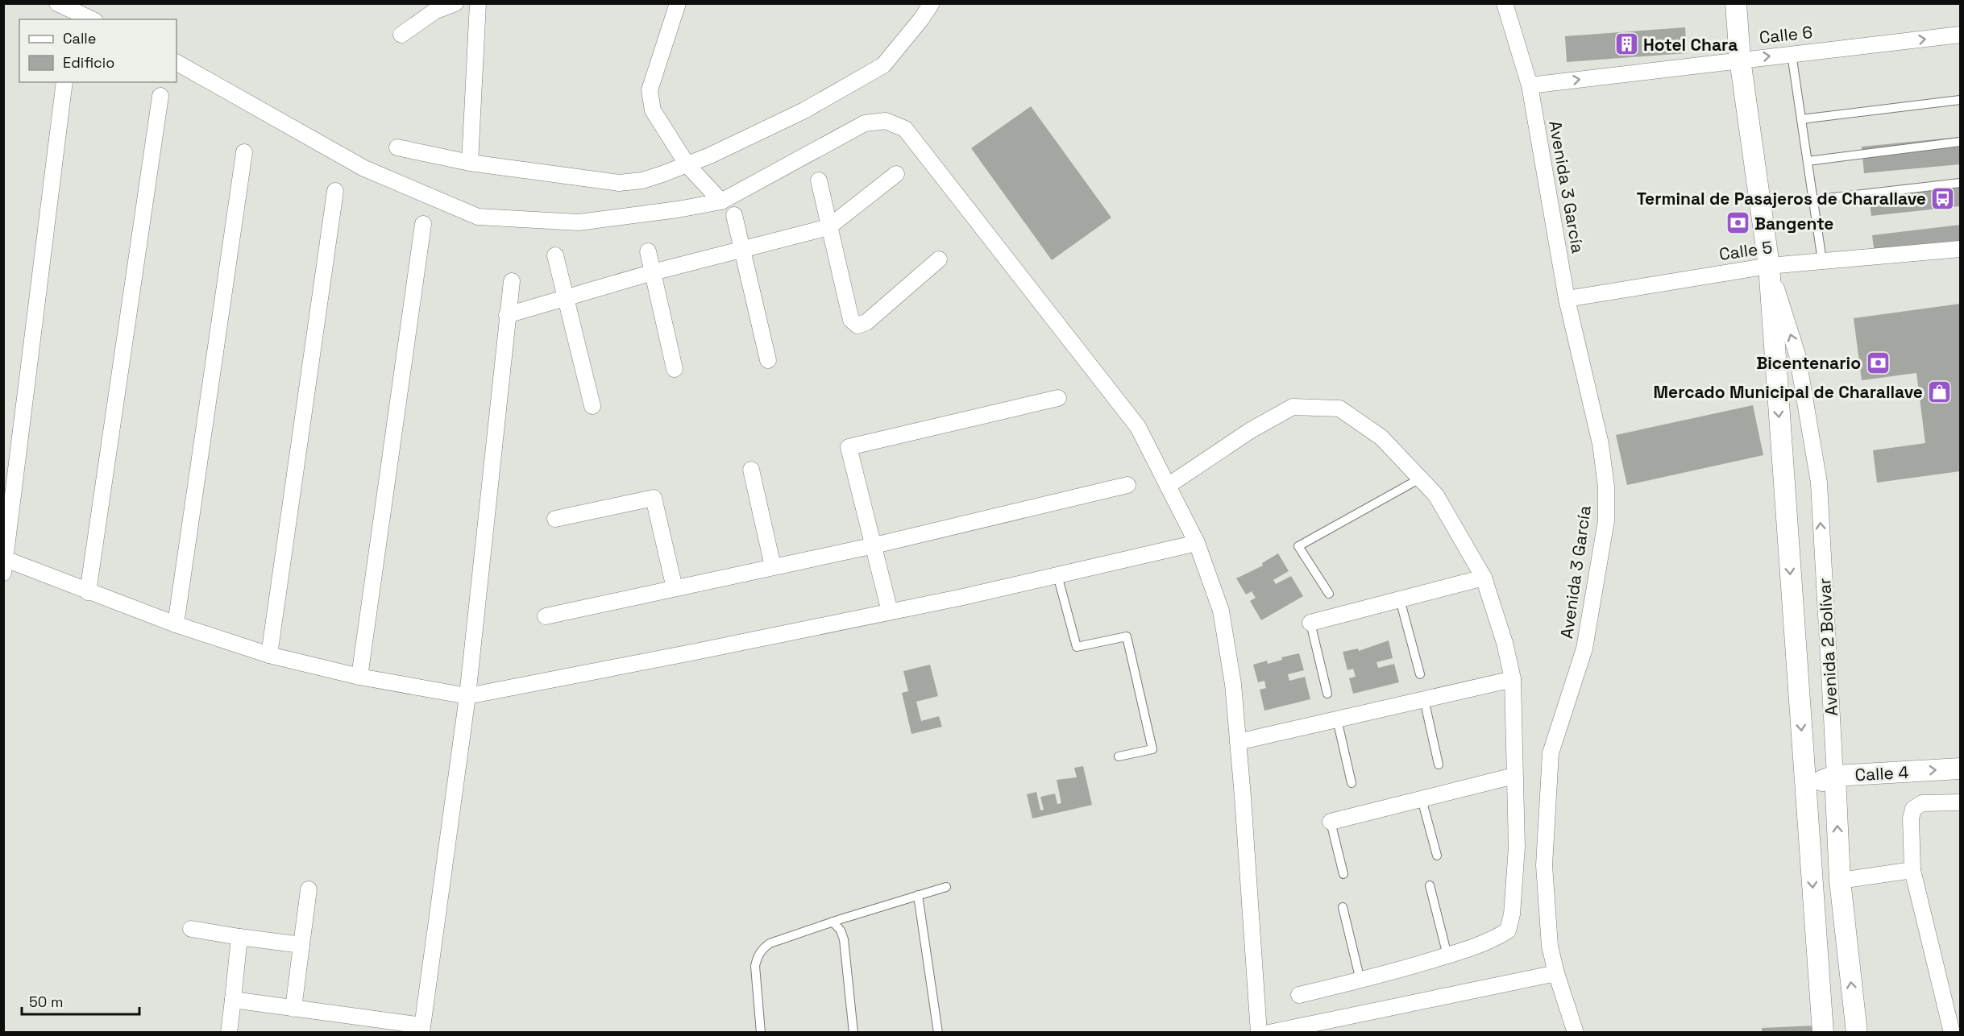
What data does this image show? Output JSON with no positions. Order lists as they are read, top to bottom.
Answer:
{
  "streets": {
    "street": [
      "Calle 6",
      "Avenida 3 García",
      "Calle 5",
      "Avenida 2 Bolívar",
      "Calle 4"
    ]
  },
  "crossings": [
    ["Calle 6", "Avenida 3 García"],
    ["Calle 6", "Avenida 2 Bolívar"],
    ["Avenida 3 García", "Calle 5"],
    ["Calle 5", "Avenida 2 Bolívar"],
    ["Avenida 2 Bolívar", "Calle 4"]
  ],
  "one_way": ["Calle 6"],
  "places": {
    "building": ["Hotel Chara"],
    "bus stop": ["Terminal de Pasajeros de Charallave"],
    "bank": ["Bangente", "Bicentenario"],
    "shop": ["Mercado Municipal de Charallave"]
  },
  "legend": ["Calle", "Edificio"],
  "scale_bar": "50 m"
}
